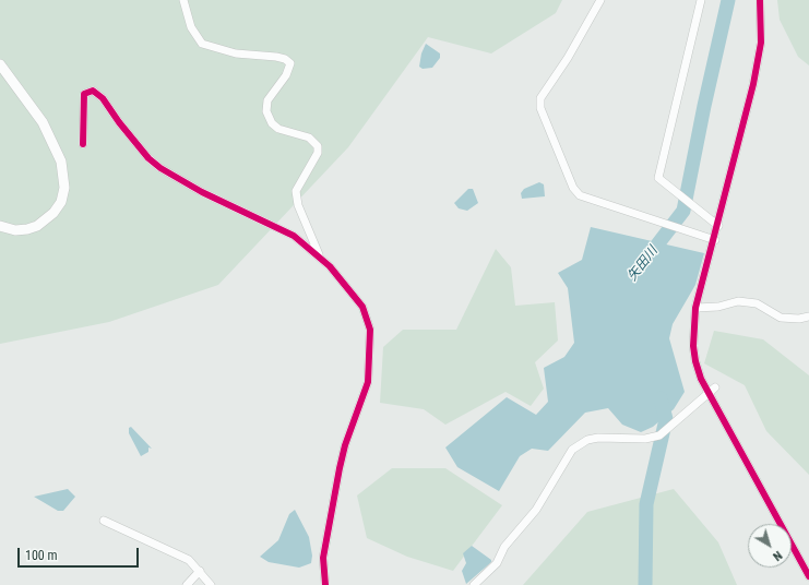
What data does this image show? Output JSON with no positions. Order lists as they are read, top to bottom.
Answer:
{
  "water": ["矢田川"],
  "scale_bar": "100 m",
  "north": "bottom right"
}
